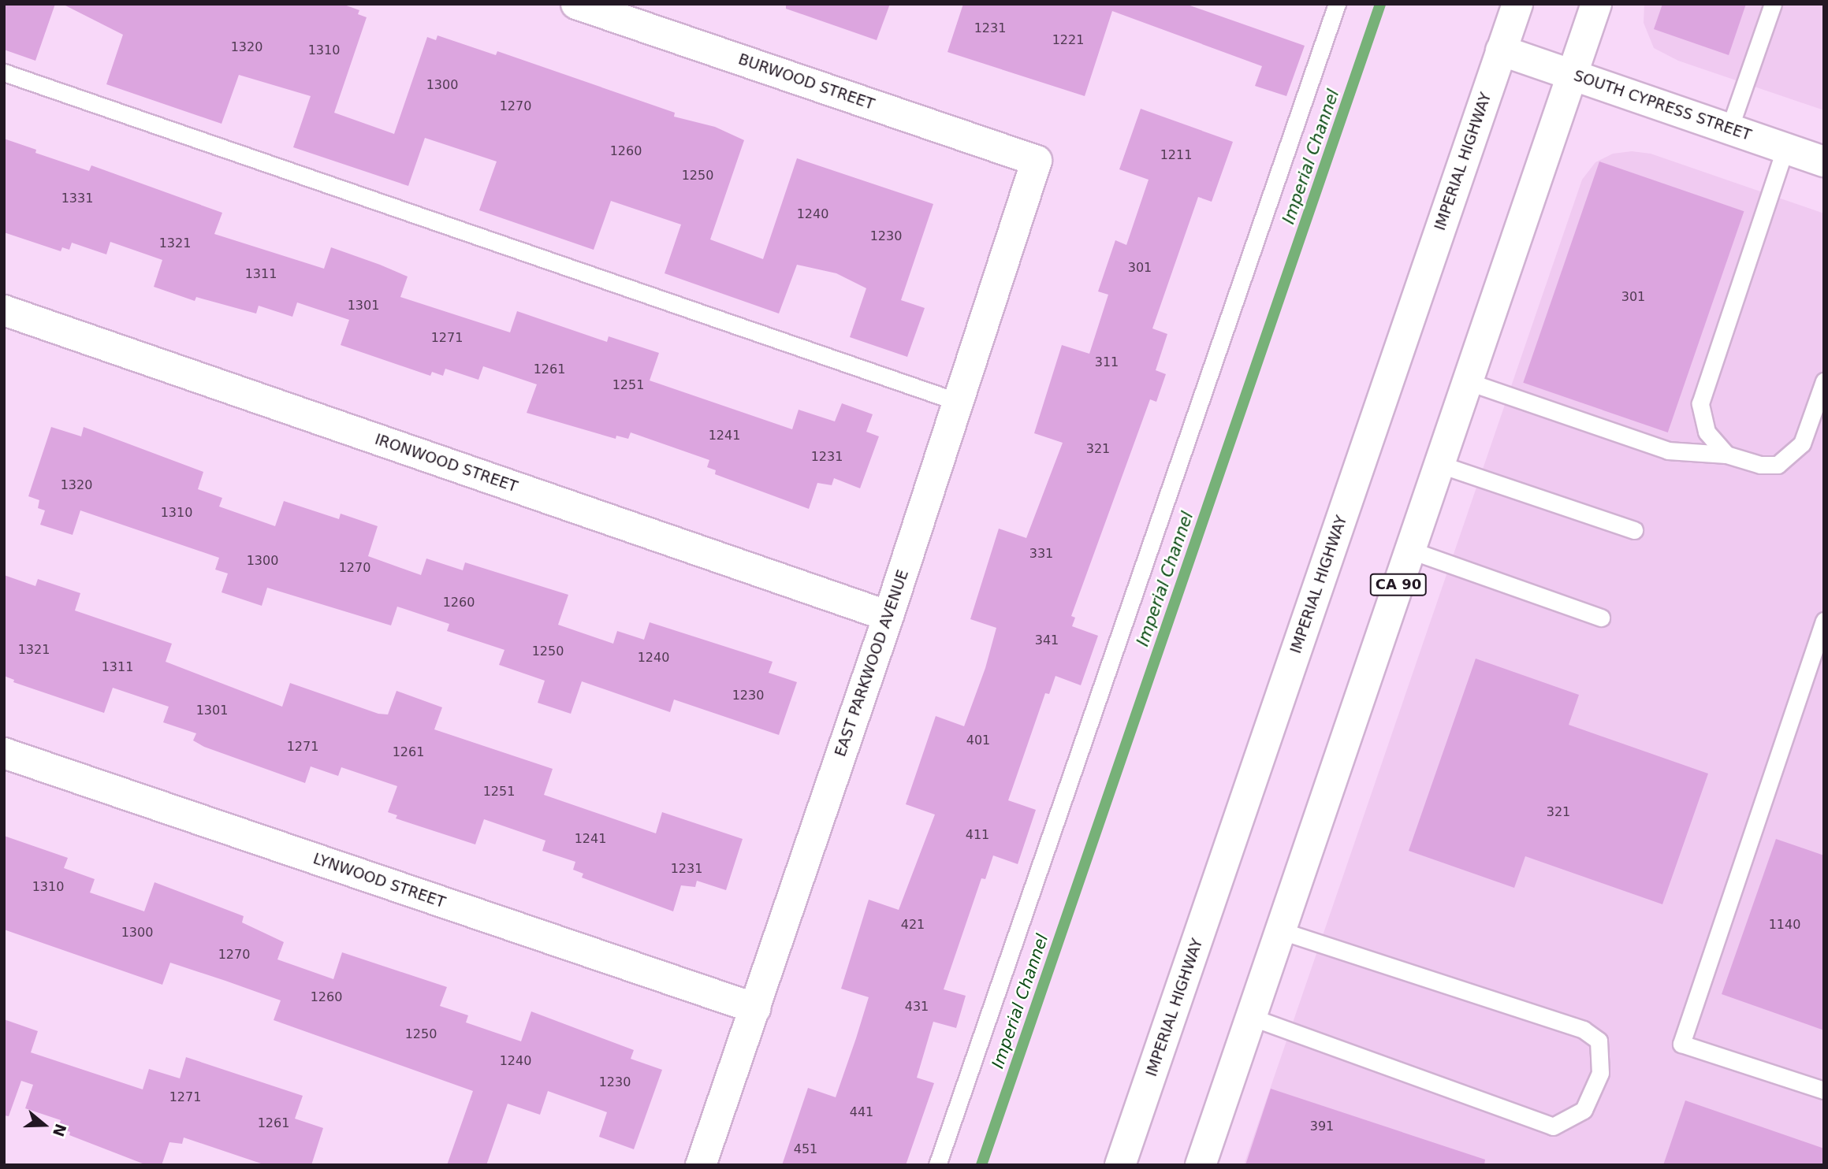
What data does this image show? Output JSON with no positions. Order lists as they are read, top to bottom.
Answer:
{
  "streets": {
    "street": [
      "BURWOOD STREET",
      "SOUTH CYPRESS STREET",
      "IMPERIAL HIGHWAY",
      "IRONWOOD STREET",
      "CA 90",
      "EAST PARKWOOD AVENUE",
      "LYNWOOD STREET"
    ]
  },
  "crossings": [
    ["BURWOOD STREET", "EAST PARKWOOD AVENUE"],
    ["SOUTH CYPRESS STREET", "IMPERIAL HIGHWAY"],
    ["SOUTH CYPRESS STREET", "CA 90"],
    ["IRONWOOD STREET", "EAST PARKWOOD AVENUE"],
    ["EAST PARKWOOD AVENUE", "LYNWOOD STREET"]
  ],
  "water": ["Imperial Channel"],
  "house_numbers": [
    "1231",
    "1221",
    "1320",
    "1310",
    "1300",
    "1270",
    "1260",
    "1211",
    "1250",
    "1331",
    "1240",
    "1230",
    "1321",
    "301",
    "1311",
    "301",
    "1301",
    "1271",
    "311",
    "1261",
    "1251",
    "1241",
    "321",
    "1231",
    "1320",
    "1310",
    "331",
    "1300",
    "1270",
    "1260",
    "341",
    "1321",
    "1250",
    "1240",
    "1311",
    "1230",
    "1301",
    "401",
    "1271",
    "1261",
    "1251",
    "321",
    "411",
    "1241",
    "1231",
    "1310",
    "421",
    "1140",
    "1300",
    "1270",
    "1260",
    "431",
    "1250",
    "1240",
    "1230",
    "1271",
    "441",
    "1261",
    "391",
    "451"
  ],
  "north": "right"
}
